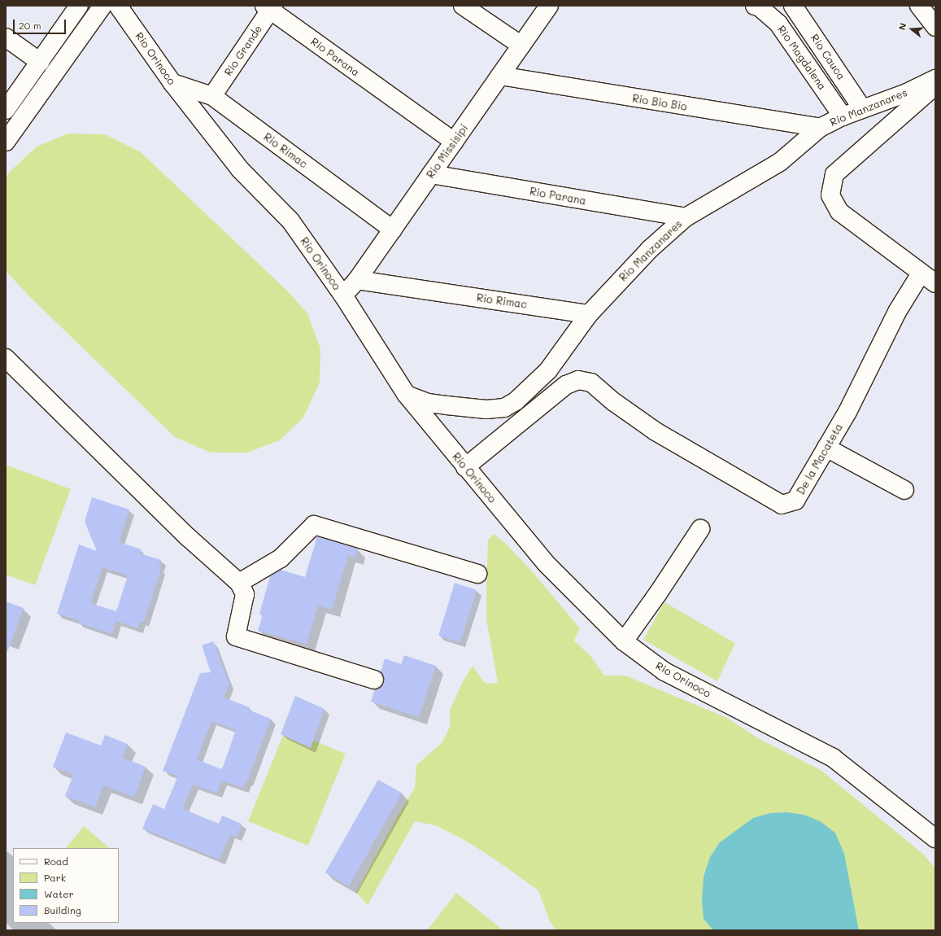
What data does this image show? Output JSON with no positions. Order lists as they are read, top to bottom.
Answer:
{
  "streets": {
    "street": [
      "Rio Grande",
      "Rio Parana",
      "Rio Cauca",
      "Rio Magdalena",
      "Rio Orinoco",
      "Rio Bio Bio",
      "Rio Manzanares",
      "Rio Rimac",
      "Rio Missisipi",
      "De la Macateta"
    ]
  },
  "crossings": [
    ["Rio Grande", "Rio Parana"],
    ["Rio Grande", "Rio Rimac"],
    ["Rio Parana", "Rio Manzanares"],
    ["Rio Parana", "Rio Missisipi"],
    ["Rio Cauca", "Rio Manzanares"],
    ["Rio Magdalena", "Rio Manzanares"],
    ["Rio Orinoco", "Rio Manzanares"],
    ["Rio Orinoco", "Rio Rimac"],
    ["Rio Orinoco", "Rio Missisipi"],
    ["Rio Orinoco", "De la Macateta"],
    ["Rio Bio Bio", "Rio Manzanares"],
    ["Rio Bio Bio", "Rio Missisipi"],
    ["Rio Manzanares", "Rio Rimac"],
    ["Rio Rimac", "Rio Missisipi"]
  ],
  "legend": [
    "Road",
    "Park",
    "Water",
    "Building"
  ],
  "scale_bar": "20 m",
  "north": "left"
}
